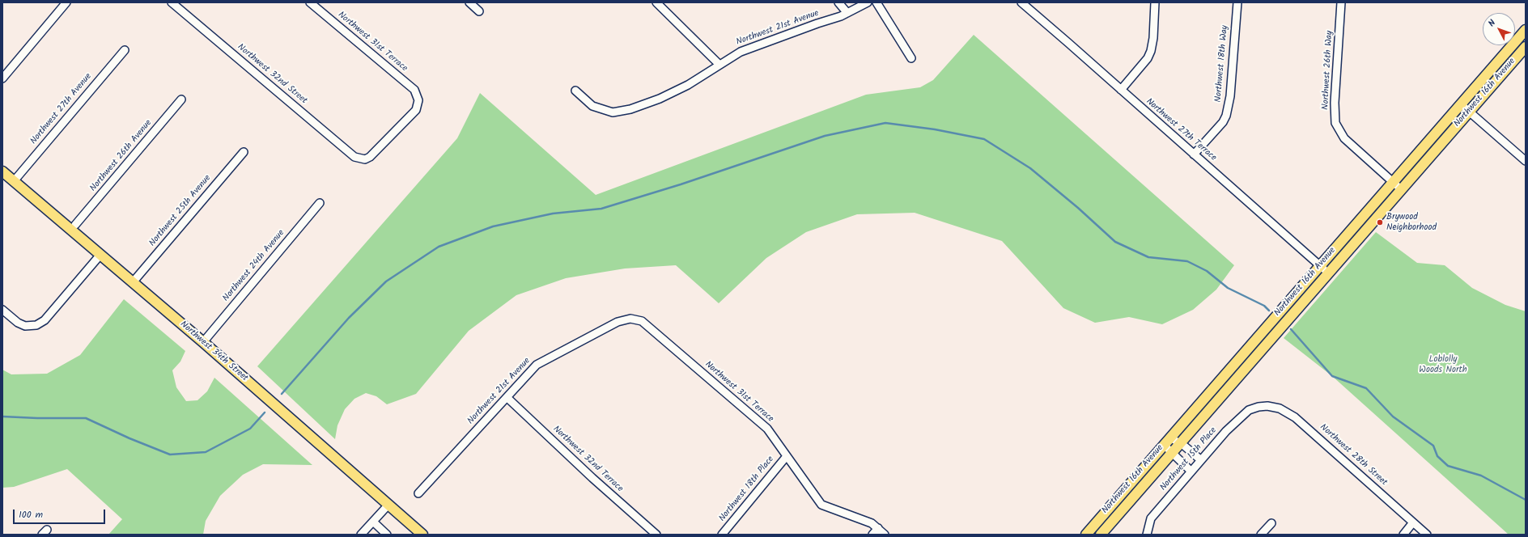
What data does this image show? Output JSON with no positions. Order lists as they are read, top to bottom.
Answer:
{
  "streets": {
    "main road": ["Northwest 16th Avenue", "Northwest 34th Street"],
    "street": [
      "Northwest 21st Avenue",
      "Northwest 31st Terrace",
      "Northwest 18th Way",
      "Northwest 26th Way",
      "Northwest 32nd Street",
      "Northwest 27th Avenue",
      "Northwest 27th Terrace",
      "Northwest 26th Avenue",
      "Northwest 25th Avenue",
      "Northwest 24th Avenue",
      "Northwest 28th Street",
      "Northwest 32nd Terrace",
      "Northwest 15th Place",
      "Northwest 18th Place"
    ]
  },
  "crossings": [
    ["Northwest 21st Avenue", "Northwest 31st Terrace"],
    ["Northwest 21st Avenue", "Northwest 32nd Terrace"],
    ["Northwest 31st Terrace", "Northwest 32nd Street"],
    ["Northwest 31st Terrace", "Northwest 18th Place"],
    ["Northwest 18th Way", "Northwest 27th Terrace"],
    ["Northwest 26th Way", "Northwest 16th Avenue"],
    ["Northwest 16th Avenue", "Northwest 27th Terrace"],
    ["Northwest 27th Avenue", "Northwest 34th Street"],
    ["Northwest 25th Avenue", "Northwest 34th Street"],
    ["Northwest 24th Avenue", "Northwest 34th Street"],
    ["Northwest 28th Street", "Northwest 15th Place"]
  ],
  "parks": ["Loblolly Woods North"],
  "places": ["Brywood Neighborhood"],
  "scale_bar": "100 m",
  "north": "top left"
}
